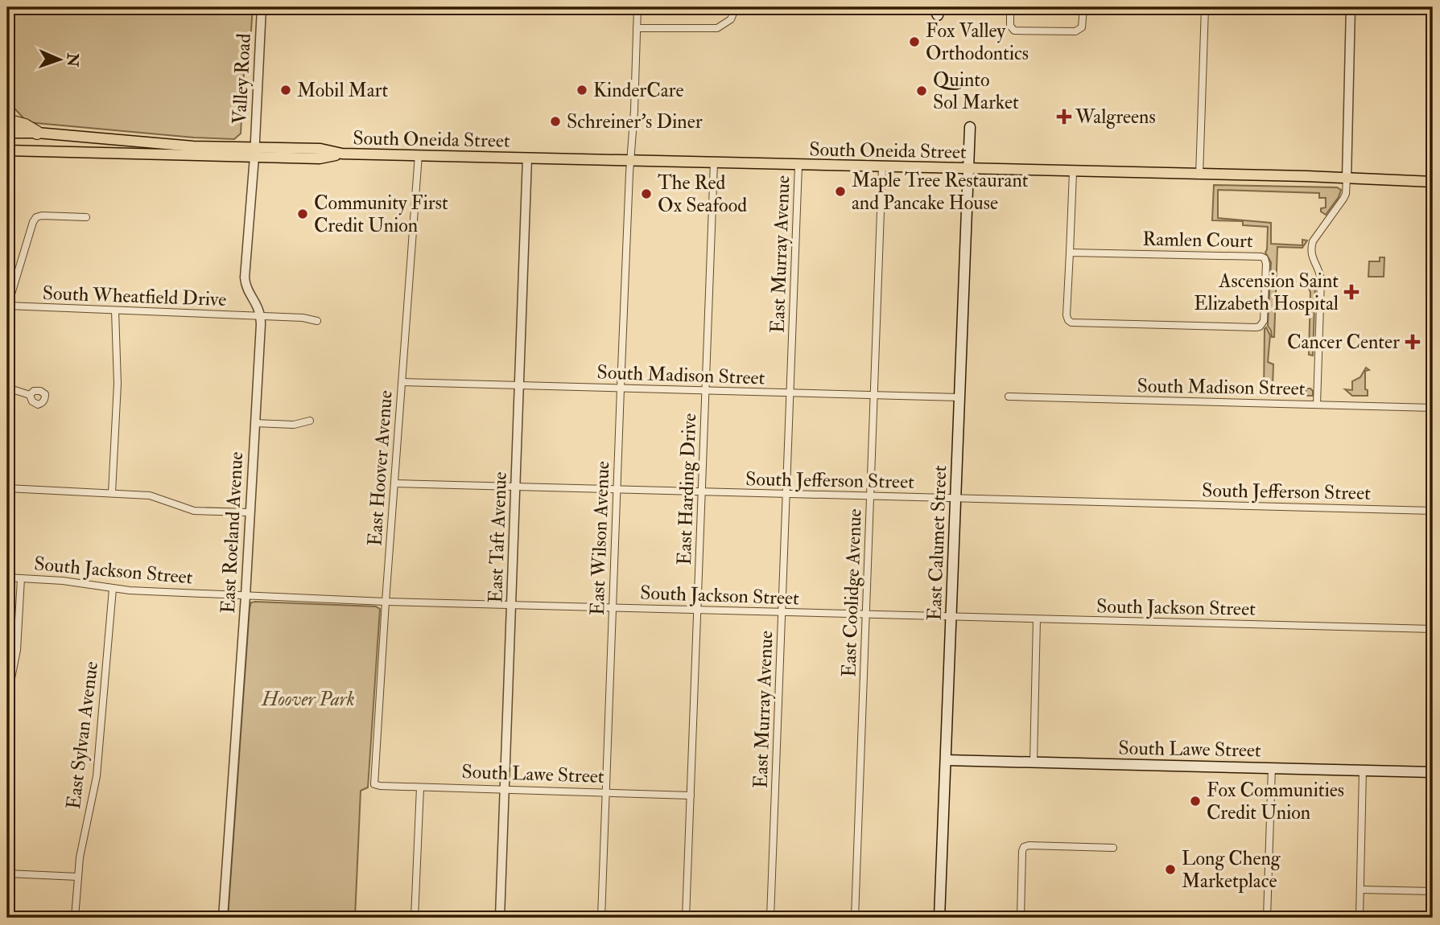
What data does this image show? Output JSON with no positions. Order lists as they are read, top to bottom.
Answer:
{
  "streets": {
    "main road": ["South Oneida Street", "East Calumet Street", "South Lawe Street"],
    "street": [
      "Valley Road",
      "Ramlen Court",
      "East Murray Avenue",
      "South Wheatfield Drive",
      "South Madison Street",
      "East Hoover Avenue",
      "South Jefferson Street",
      "East Harding Drive",
      "East Roeland Avenue",
      "East Taft Avenue",
      "East Wilson Avenue",
      "South Jackson Street",
      "East Coolidge Avenue",
      "East Sylvan Avenue"
    ]
  },
  "crossings": [
    ["Valley Road", "South Oneida Street"],
    ["Valley Road", "East Roeland Avenue"],
    ["South Oneida Street", "Ramlen Court"],
    ["South Oneida Street", "East Murray Avenue"],
    ["South Oneida Street", "East Hoover Avenue"],
    ["South Oneida Street", "East Harding Drive"],
    ["South Oneida Street", "East Roeland Avenue"],
    ["South Oneida Street", "East Taft Avenue"],
    ["South Oneida Street", "East Wilson Avenue"],
    ["South Oneida Street", "East Calumet Street"],
    ["South Oneida Street", "East Coolidge Avenue"],
    ["East Murray Avenue", "South Madison Street"],
    ["East Murray Avenue", "South Jefferson Street"],
    ["East Murray Avenue", "South Jackson Street"],
    ["South Wheatfield Drive", "East Roeland Avenue"],
    ["South Madison Street", "East Hoover Avenue"],
    ["South Madison Street", "East Harding Drive"],
    ["South Madison Street", "East Taft Avenue"],
    ["South Madison Street", "East Wilson Avenue"],
    ["South Madison Street", "East Calumet Street"],
    ["South Madison Street", "East Coolidge Avenue"],
    ["East Hoover Avenue", "South Jefferson Street"],
    ["East Hoover Avenue", "South Jackson Street"],
    ["East Hoover Avenue", "South Lawe Street"],
    ["South Jefferson Street", "East Harding Drive"],
    ["South Jefferson Street", "East Taft Avenue"],
    ["South Jefferson Street", "East Wilson Avenue"],
    ["South Jefferson Street", "East Calumet Street"],
    ["South Jefferson Street", "East Coolidge Avenue"],
    ["East Harding Drive", "South Jackson Street"],
    ["East Harding Drive", "South Lawe Street"],
    ["East Roeland Avenue", "South Jackson Street"],
    ["East Taft Avenue", "South Jackson Street"],
    ["East Taft Avenue", "South Lawe Street"],
    ["East Wilson Avenue", "South Jackson Street"],
    ["East Wilson Avenue", "South Lawe Street"],
    ["East Calumet Street", "South Jackson Street"],
    ["East Calumet Street", "South Lawe Street"],
    ["South Jackson Street", "East Coolidge Avenue"],
    ["South Jackson Street", "East Sylvan Avenue"]
  ],
  "parks": ["Hoover Park"],
  "places": {
    "other": [
      "Fox Valley Orthodontics",
      "Mobil Mart",
      "KinderCare",
      "Quinto Sol Market",
      "Schreiner's Diner",
      "Maple Tree Restaurant and Pancake House",
      "The Red Ox Seafood",
      "Community First Credit Union",
      "Fox Communities Credit Union",
      "Long Cheng Marketplace"
    ],
    "health": ["Walgreens", "Ascension Saint Elizabeth Hospital", "Cancer Center"]
  },
  "north": "right"
}
